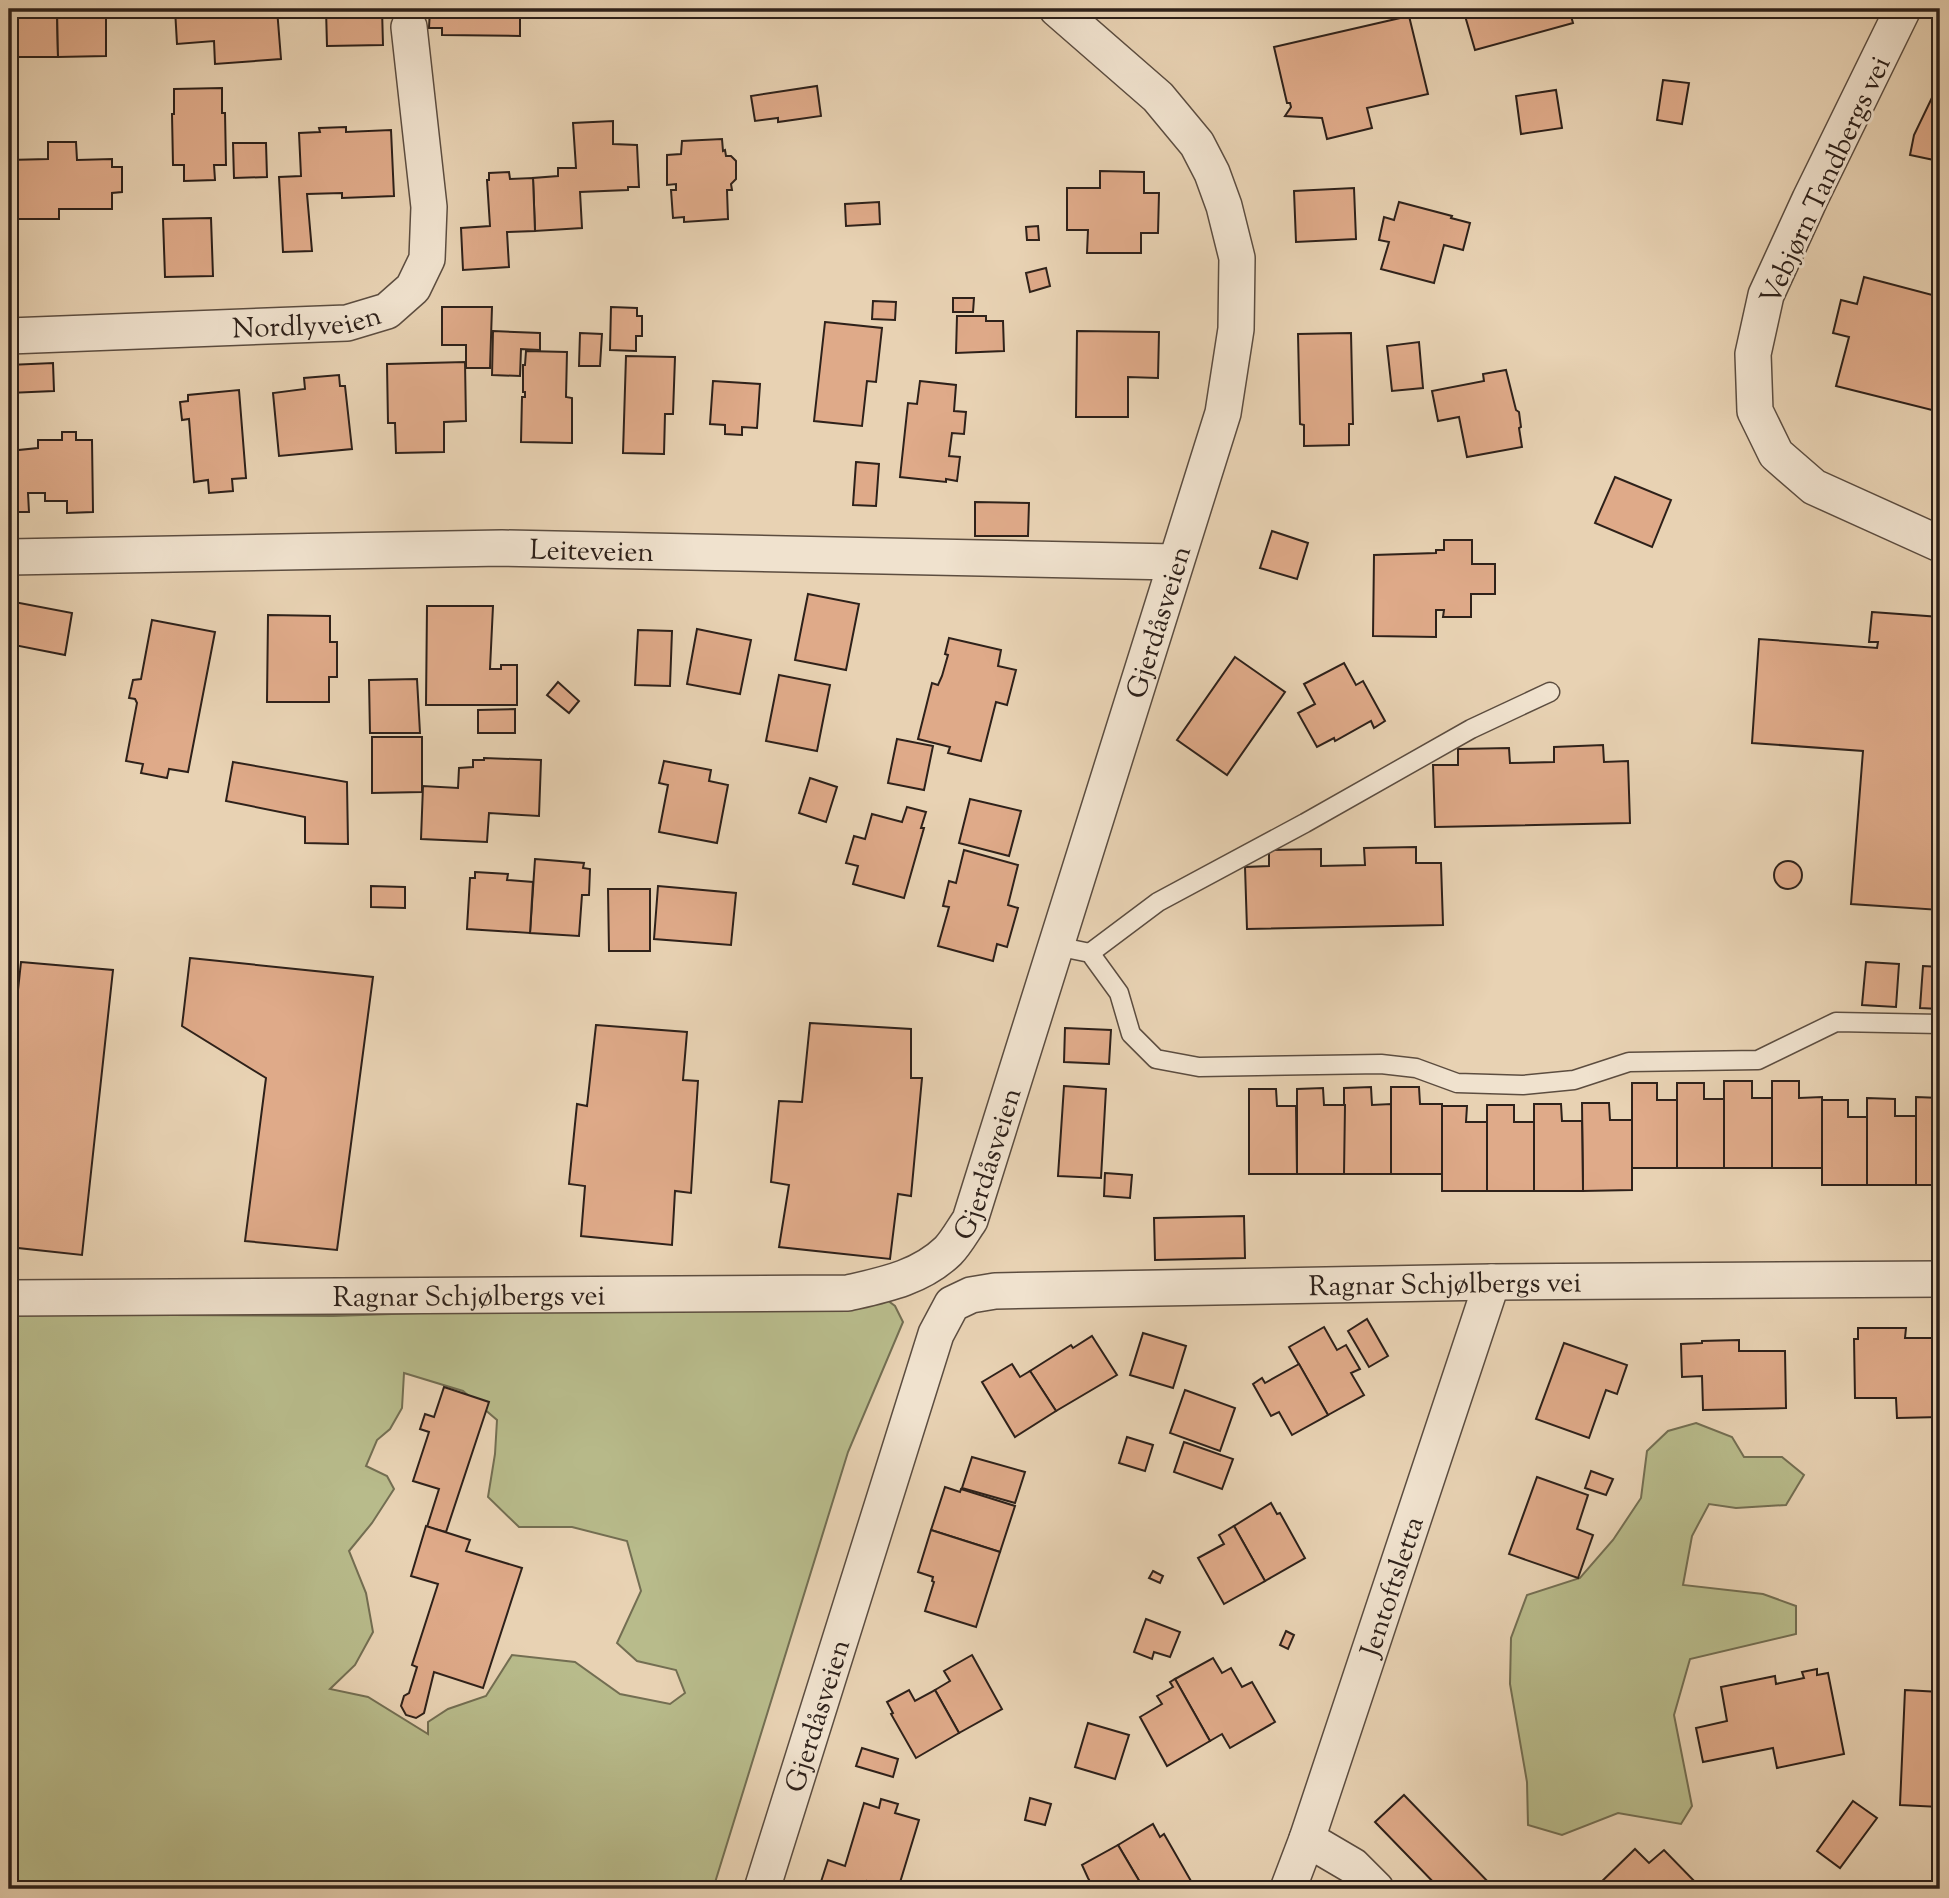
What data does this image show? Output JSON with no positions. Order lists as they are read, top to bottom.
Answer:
{
  "streets": {
    "street": [
      "Vebjørn Tandbergs vei",
      "Nordlyveien",
      "Leiteveien",
      "Gjerdåsveien",
      "Ragnar Schjølbergs vei",
      "Jentoftsletta"
    ]
  },
  "crossings": [
    ["Leiteveien", "Gjerdåsveien"],
    ["Gjerdåsveien", "Ragnar Schjølbergs vei"],
    ["Ragnar Schjølbergs vei", "Jentoftsletta"]
  ]
}
